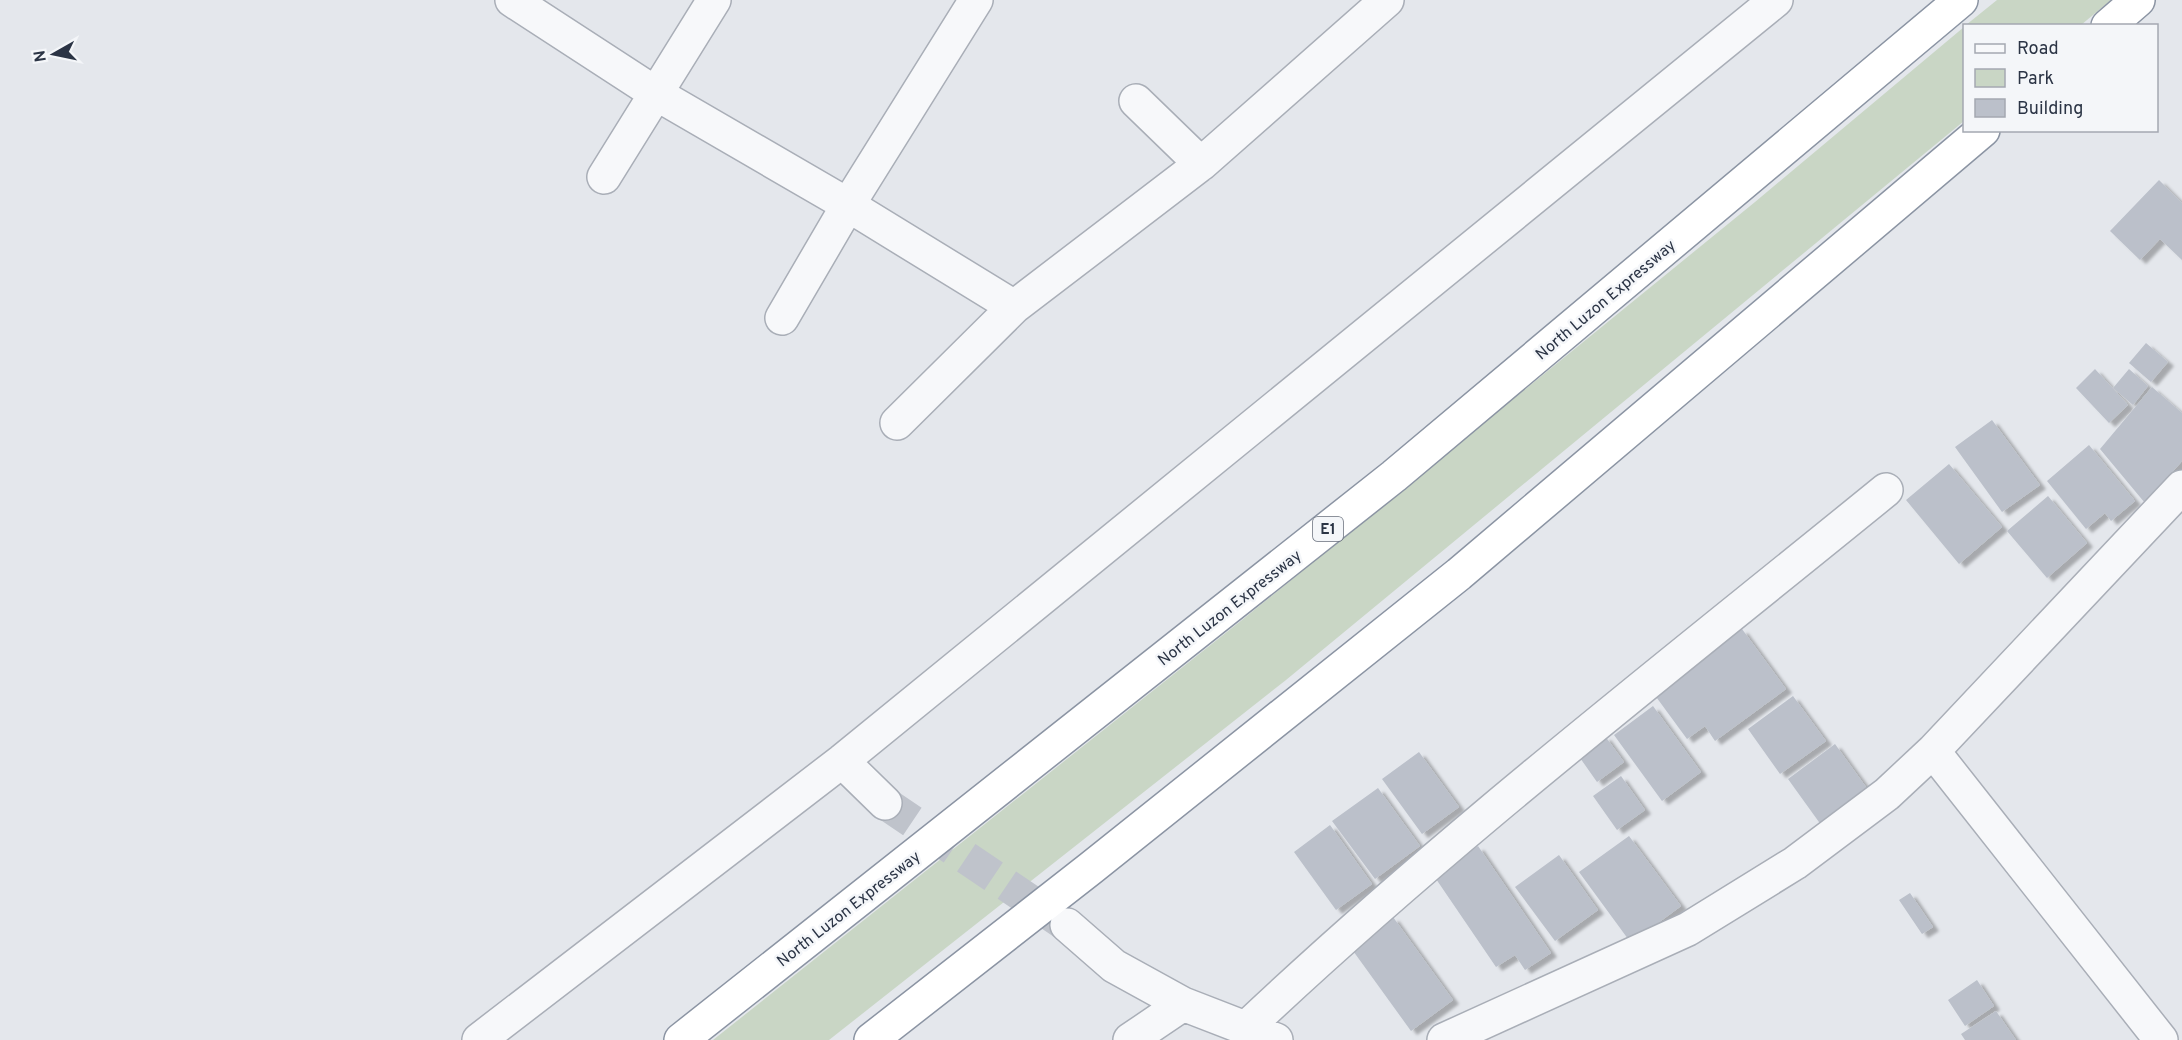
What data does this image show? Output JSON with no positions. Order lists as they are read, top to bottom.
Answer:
{
  "streets": {
    "highway": ["North Luzon Expressway", "E1"]
  },
  "legend": ["Road", "Park", "Building"],
  "north": "left"
}
